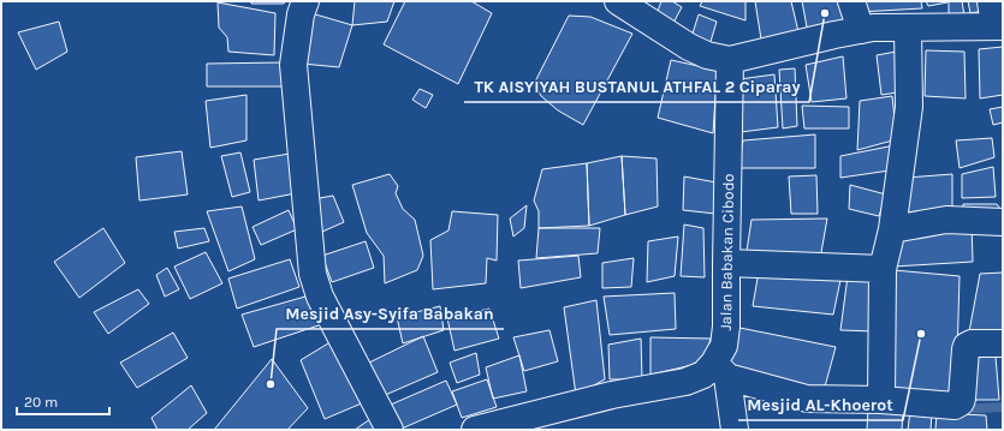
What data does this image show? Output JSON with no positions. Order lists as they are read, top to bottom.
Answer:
{
  "streets": {
    "street": ["Jalan Babakan Cibodo"]
  },
  "places": ["TK AISYIYAH BUSTANUL ATHFAL 2 Ciparay", "Mesjid AL-Khoerot", "Mesjid Asy-Syifa Babakan"],
  "scale_bar": "20 m"
}
